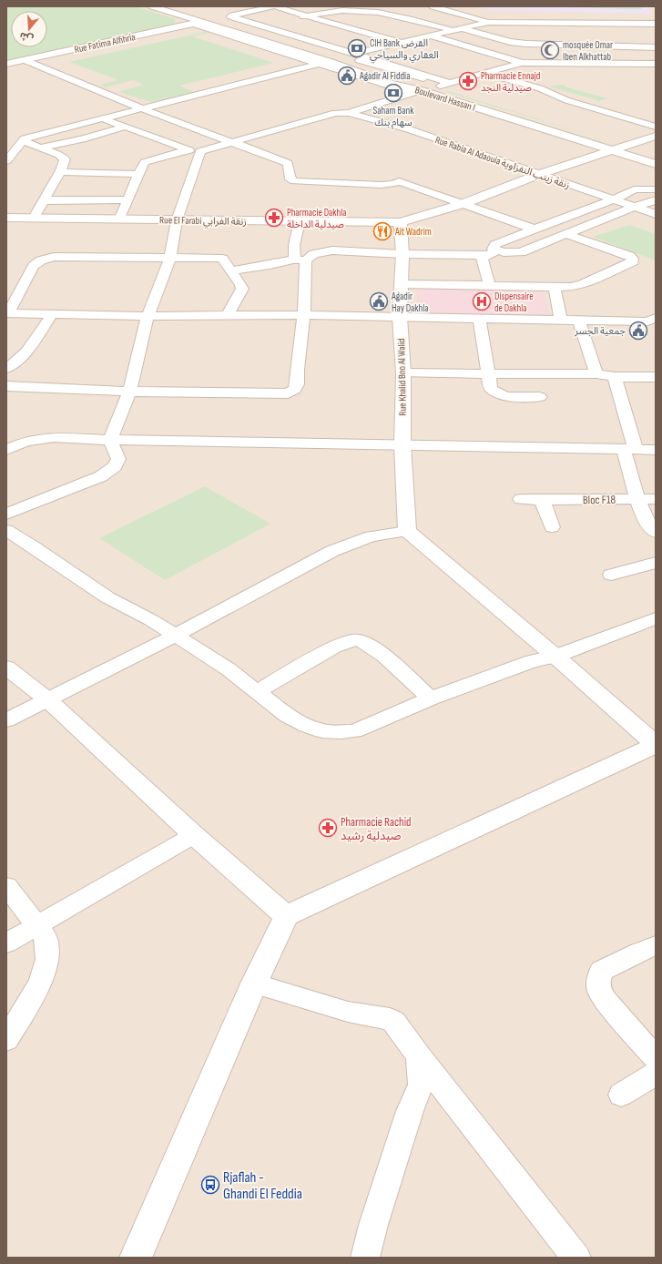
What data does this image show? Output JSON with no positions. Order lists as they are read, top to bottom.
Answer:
{
  "streets": {
    "street": [
      "Rue Fatima Alfihria",
      "Boulevard Hassan I",
      "Rue Rabia Al Adaouia زنقة زينب النفزاوية",
      "Rue El Farabi زنقة الفرابي",
      "Rue Khalid Bno Al Walid",
      "Bloc F18"
    ]
  },
  "crossings": [
    ["Rue Fatima Alfihria", "Boulevard Hassan I"],
    ["Boulevard Hassan I", "Rue El Farabi زنقة الفرابي"],
    ["Rue Rabia Al Adaouia زنقة زينب النفزاوية", "Rue El Farabi زنقة الفرابي"],
    ["Rue El Farabi زنقة الفرابي", "Rue Khalid Bno Al Walid"]
  ],
  "places": {
    "bank": ["CIH Bank القرض العقاري والسياحي", "Saham Bank سهام بنك"],
    "mosque": ["mosquée Omar Iben Alkhattab"],
    "public building": ["Agadir Al Fiddia", "Agadir Hay Dakhla", "جمعية الجسر"],
    "pharmacy": ["Pharmacie Ennajd صيدلية النجد", "Pharmacie Dakhla صيدلية الداخلة", "Pharmacie Rachid صيدلية رشيد"],
    "restaurant": ["Ait Wadrim"],
    "hospital": ["Dispensaire de Dakhla"],
    "bus stop": ["Rjaflah - Ghandi El Feddia"]
  },
  "north": "bottom"
}
